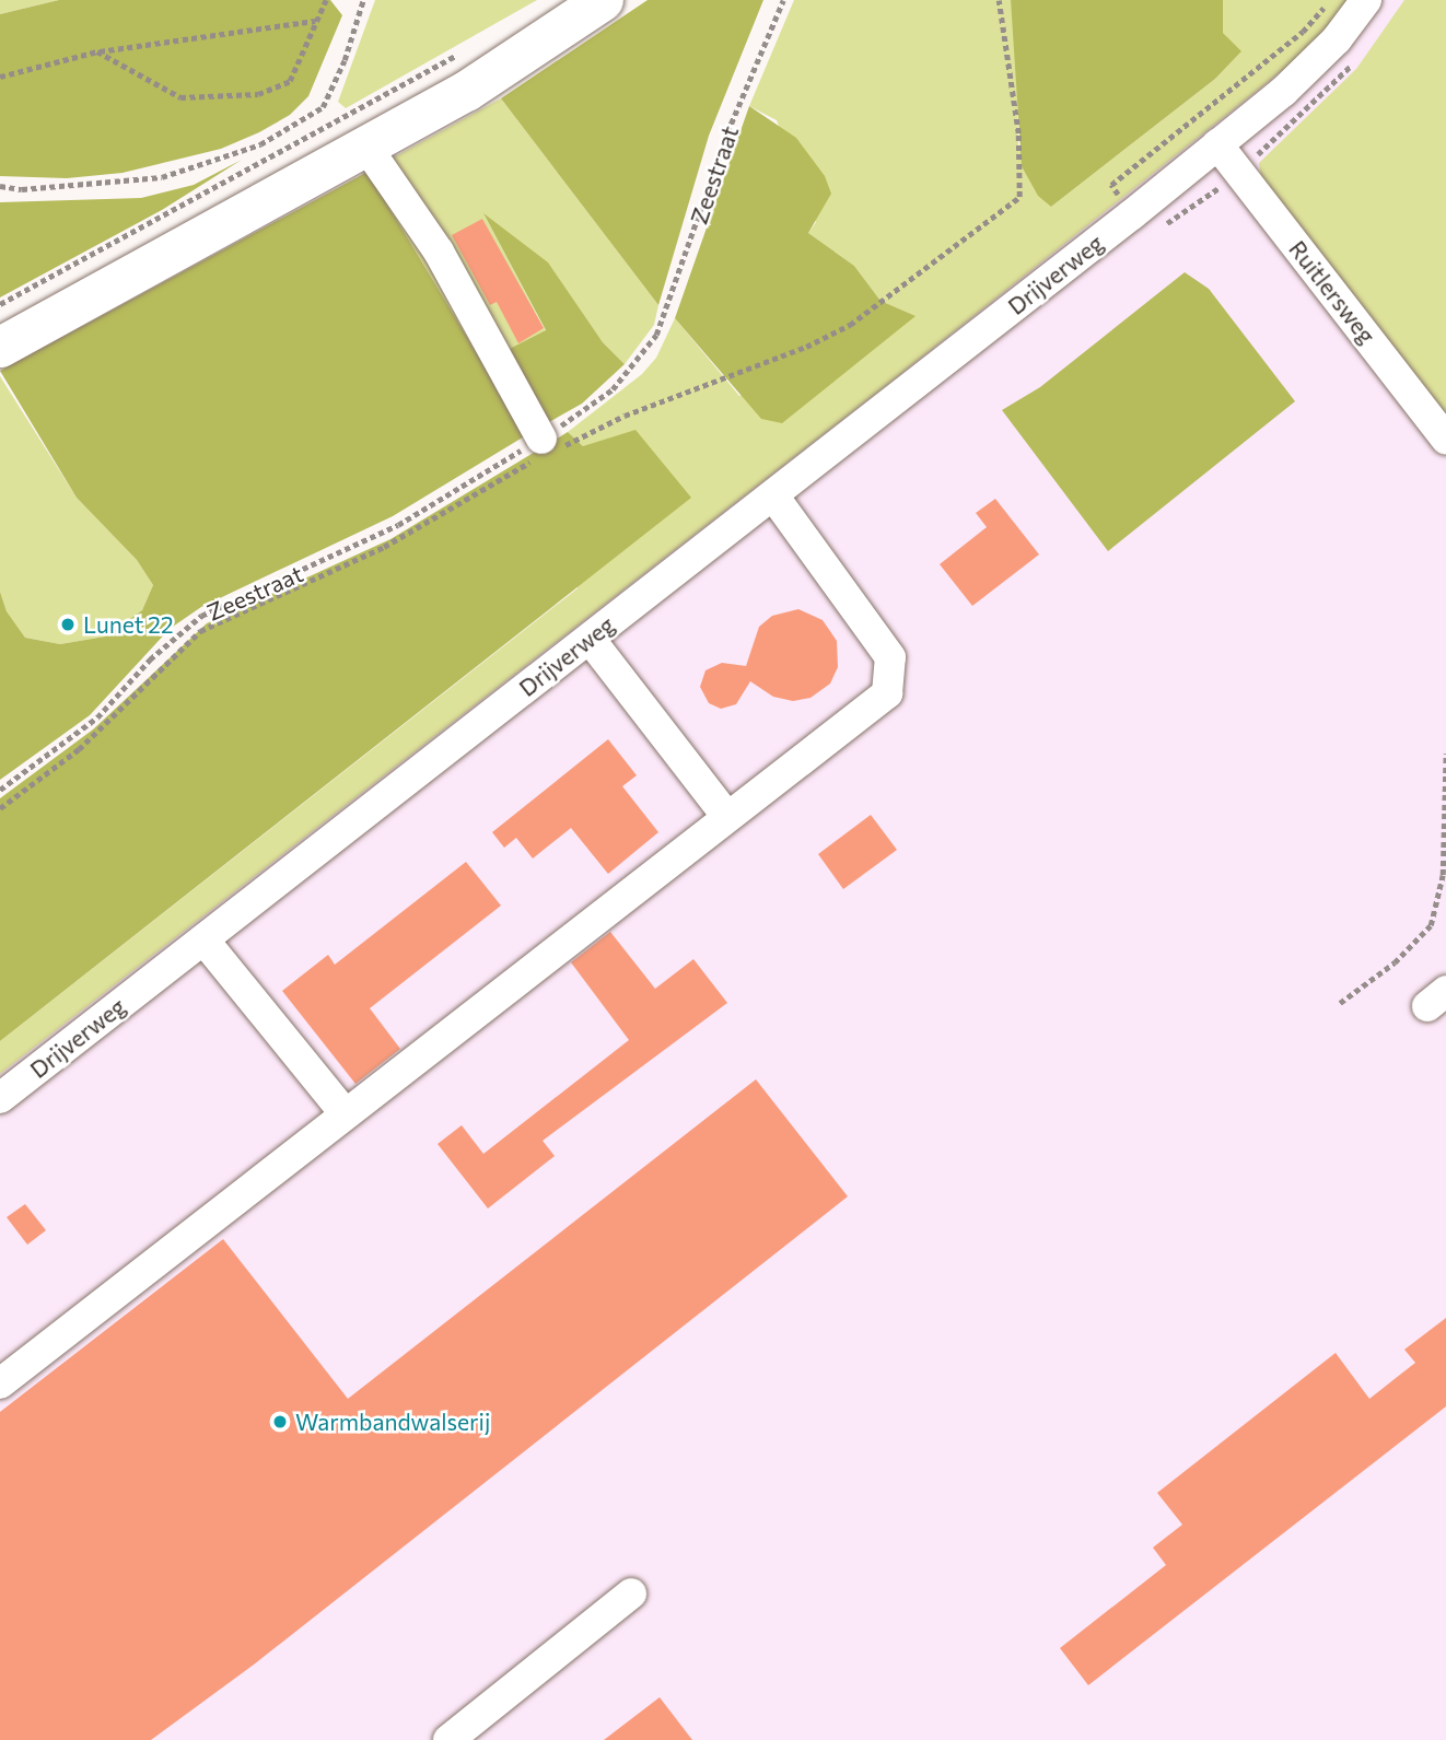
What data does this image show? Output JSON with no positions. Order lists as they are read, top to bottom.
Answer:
{
  "streets": {
    "street": ["Drijverweg", "Ruitlersweg"],
    "path": ["Zeestraat"]
  },
  "crossings": [
    ["Drijverweg", "Ruitlersweg"]
  ],
  "places": ["Lunet 22", "Warmbandwalserij"]
}
